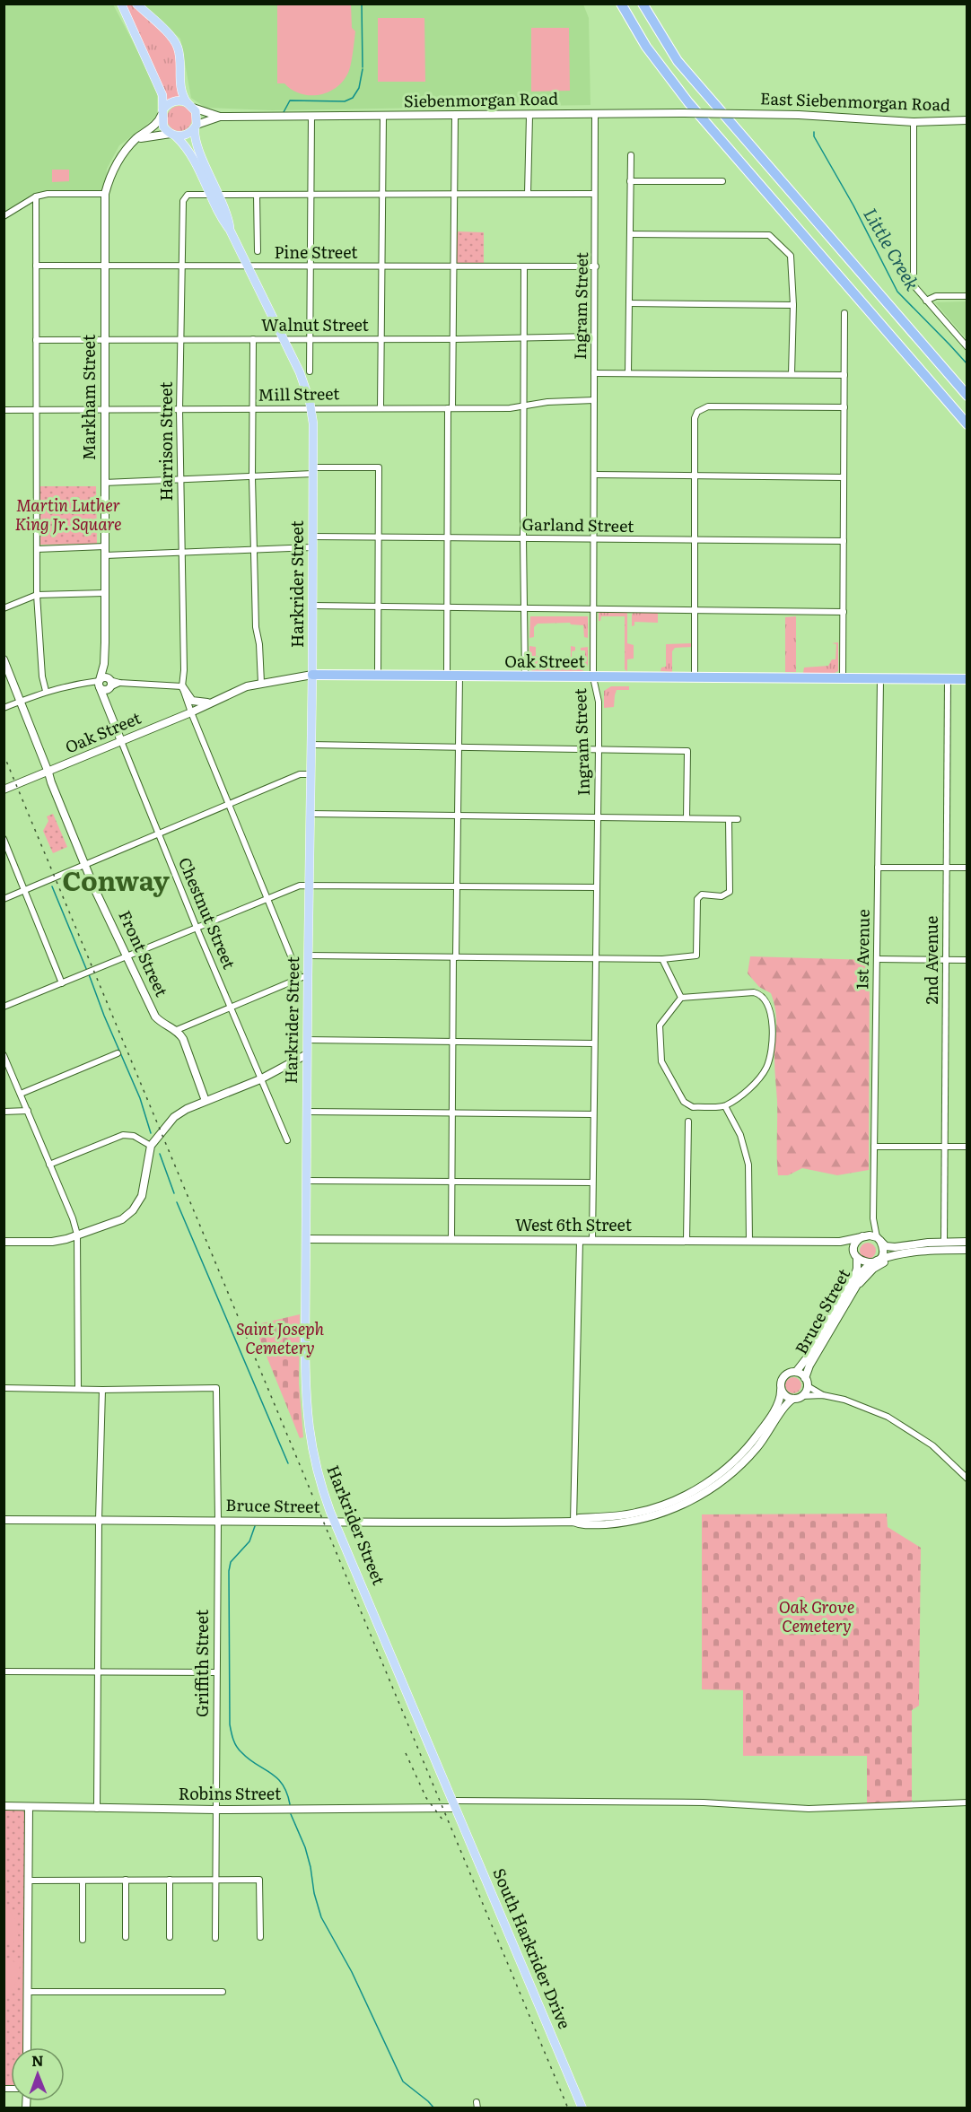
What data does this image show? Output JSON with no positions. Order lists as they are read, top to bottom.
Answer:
{
  "streets": {
    "highway": ["Oak Street"],
    "main road": ["Harkrider Street", "South Harkrider Drive"],
    "street": [
      "Siebenmorgan Road",
      "East Siebenmorgan Road",
      "Pine Street",
      "Ingram Street",
      "Walnut Street",
      "Mill Street",
      "Markham Street",
      "Harrison Street",
      "Garland Street",
      "Chestnut Street",
      "1st Avenue",
      "Front Street",
      "2nd Avenue",
      "West 6th Street",
      "Bruce Street",
      "Griffith Street",
      "Robins Street"
    ]
  },
  "crossings": [
    ["Siebenmorgan Road", "East Siebenmorgan Road"],
    ["Siebenmorgan Road", "Ingram Street"],
    ["Siebenmorgan Road", "Markham Street"],
    ["Siebenmorgan Road", "Harkrider Street"],
    ["Pine Street", "Ingram Street"],
    ["Pine Street", "Markham Street"],
    ["Pine Street", "Harrison Street"],
    ["Pine Street", "Harkrider Street"],
    ["Ingram Street", "Walnut Street"],
    ["Ingram Street", "Mill Street"],
    ["Ingram Street", "Garland Street"],
    ["Ingram Street", "Oak Street"],
    ["Ingram Street", "West 6th Street"],
    ["Walnut Street", "Markham Street"],
    ["Walnut Street", "Harrison Street"],
    ["Walnut Street", "Harkrider Street"],
    ["Mill Street", "Markham Street"],
    ["Mill Street", "Harrison Street"],
    ["Mill Street", "Harkrider Street"],
    ["Markham Street", "Harkrider Street"],
    ["Markham Street", "Chestnut Street"],
    ["Harrison Street", "Harkrider Street"],
    ["Harrison Street", "Oak Street"],
    ["Garland Street", "Harkrider Street"],
    ["Harkrider Street", "Oak Street"],
    ["Harkrider Street", "West 6th Street"],
    ["Harkrider Street", "Bruce Street"],
    ["Harkrider Street", "Robins Street"],
    ["Harkrider Street", "South Harkrider Drive"],
    ["Oak Street", "Chestnut Street"],
    ["Oak Street", "1st Avenue"],
    ["Oak Street", "Front Street"],
    ["Oak Street", "2nd Avenue"],
    ["1st Avenue", "West 6th Street"],
    ["1st Avenue", "Bruce Street"],
    ["West 6th Street", "Bruce Street"],
    ["Bruce Street", "Griffith Street"],
    ["Griffith Street", "Robins Street"],
    ["Robins Street", "South Harkrider Drive"]
  ],
  "districts": ["Conway"],
  "water": ["Little Creek"],
  "parks": ["Martin Luther King Jr. Square", "Saint Joseph Cemetery", "Oak Grove Cemetery"],
  "north": "top"
}
